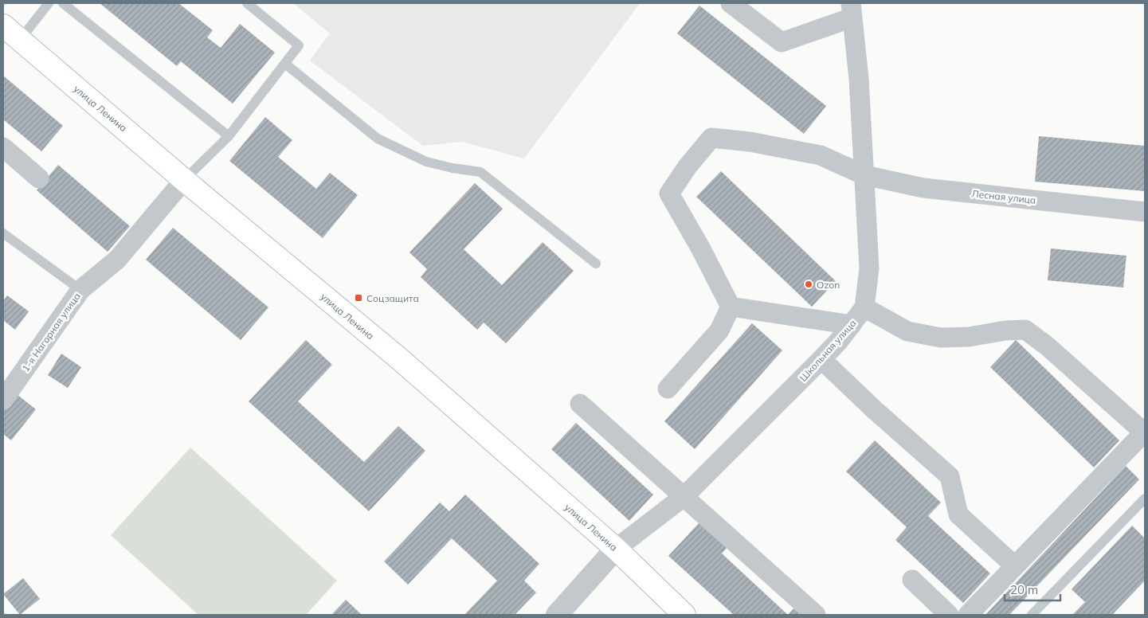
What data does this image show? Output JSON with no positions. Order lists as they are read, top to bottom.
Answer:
{
  "streets": {
    "main road": ["улица Ленина"],
    "street": ["Лесная улица", "1-я Нагорная улица", "Школьная улица"]
  },
  "crossings": [
    ["улица Ленина", "1-я Нагорная улица"],
    ["улица Ленина", "Школьная улица"]
  ],
  "places": {
    "other": ["Ozon"],
    "transit": ["Соцзащита"]
  },
  "scale_bar": "20 m"
}
